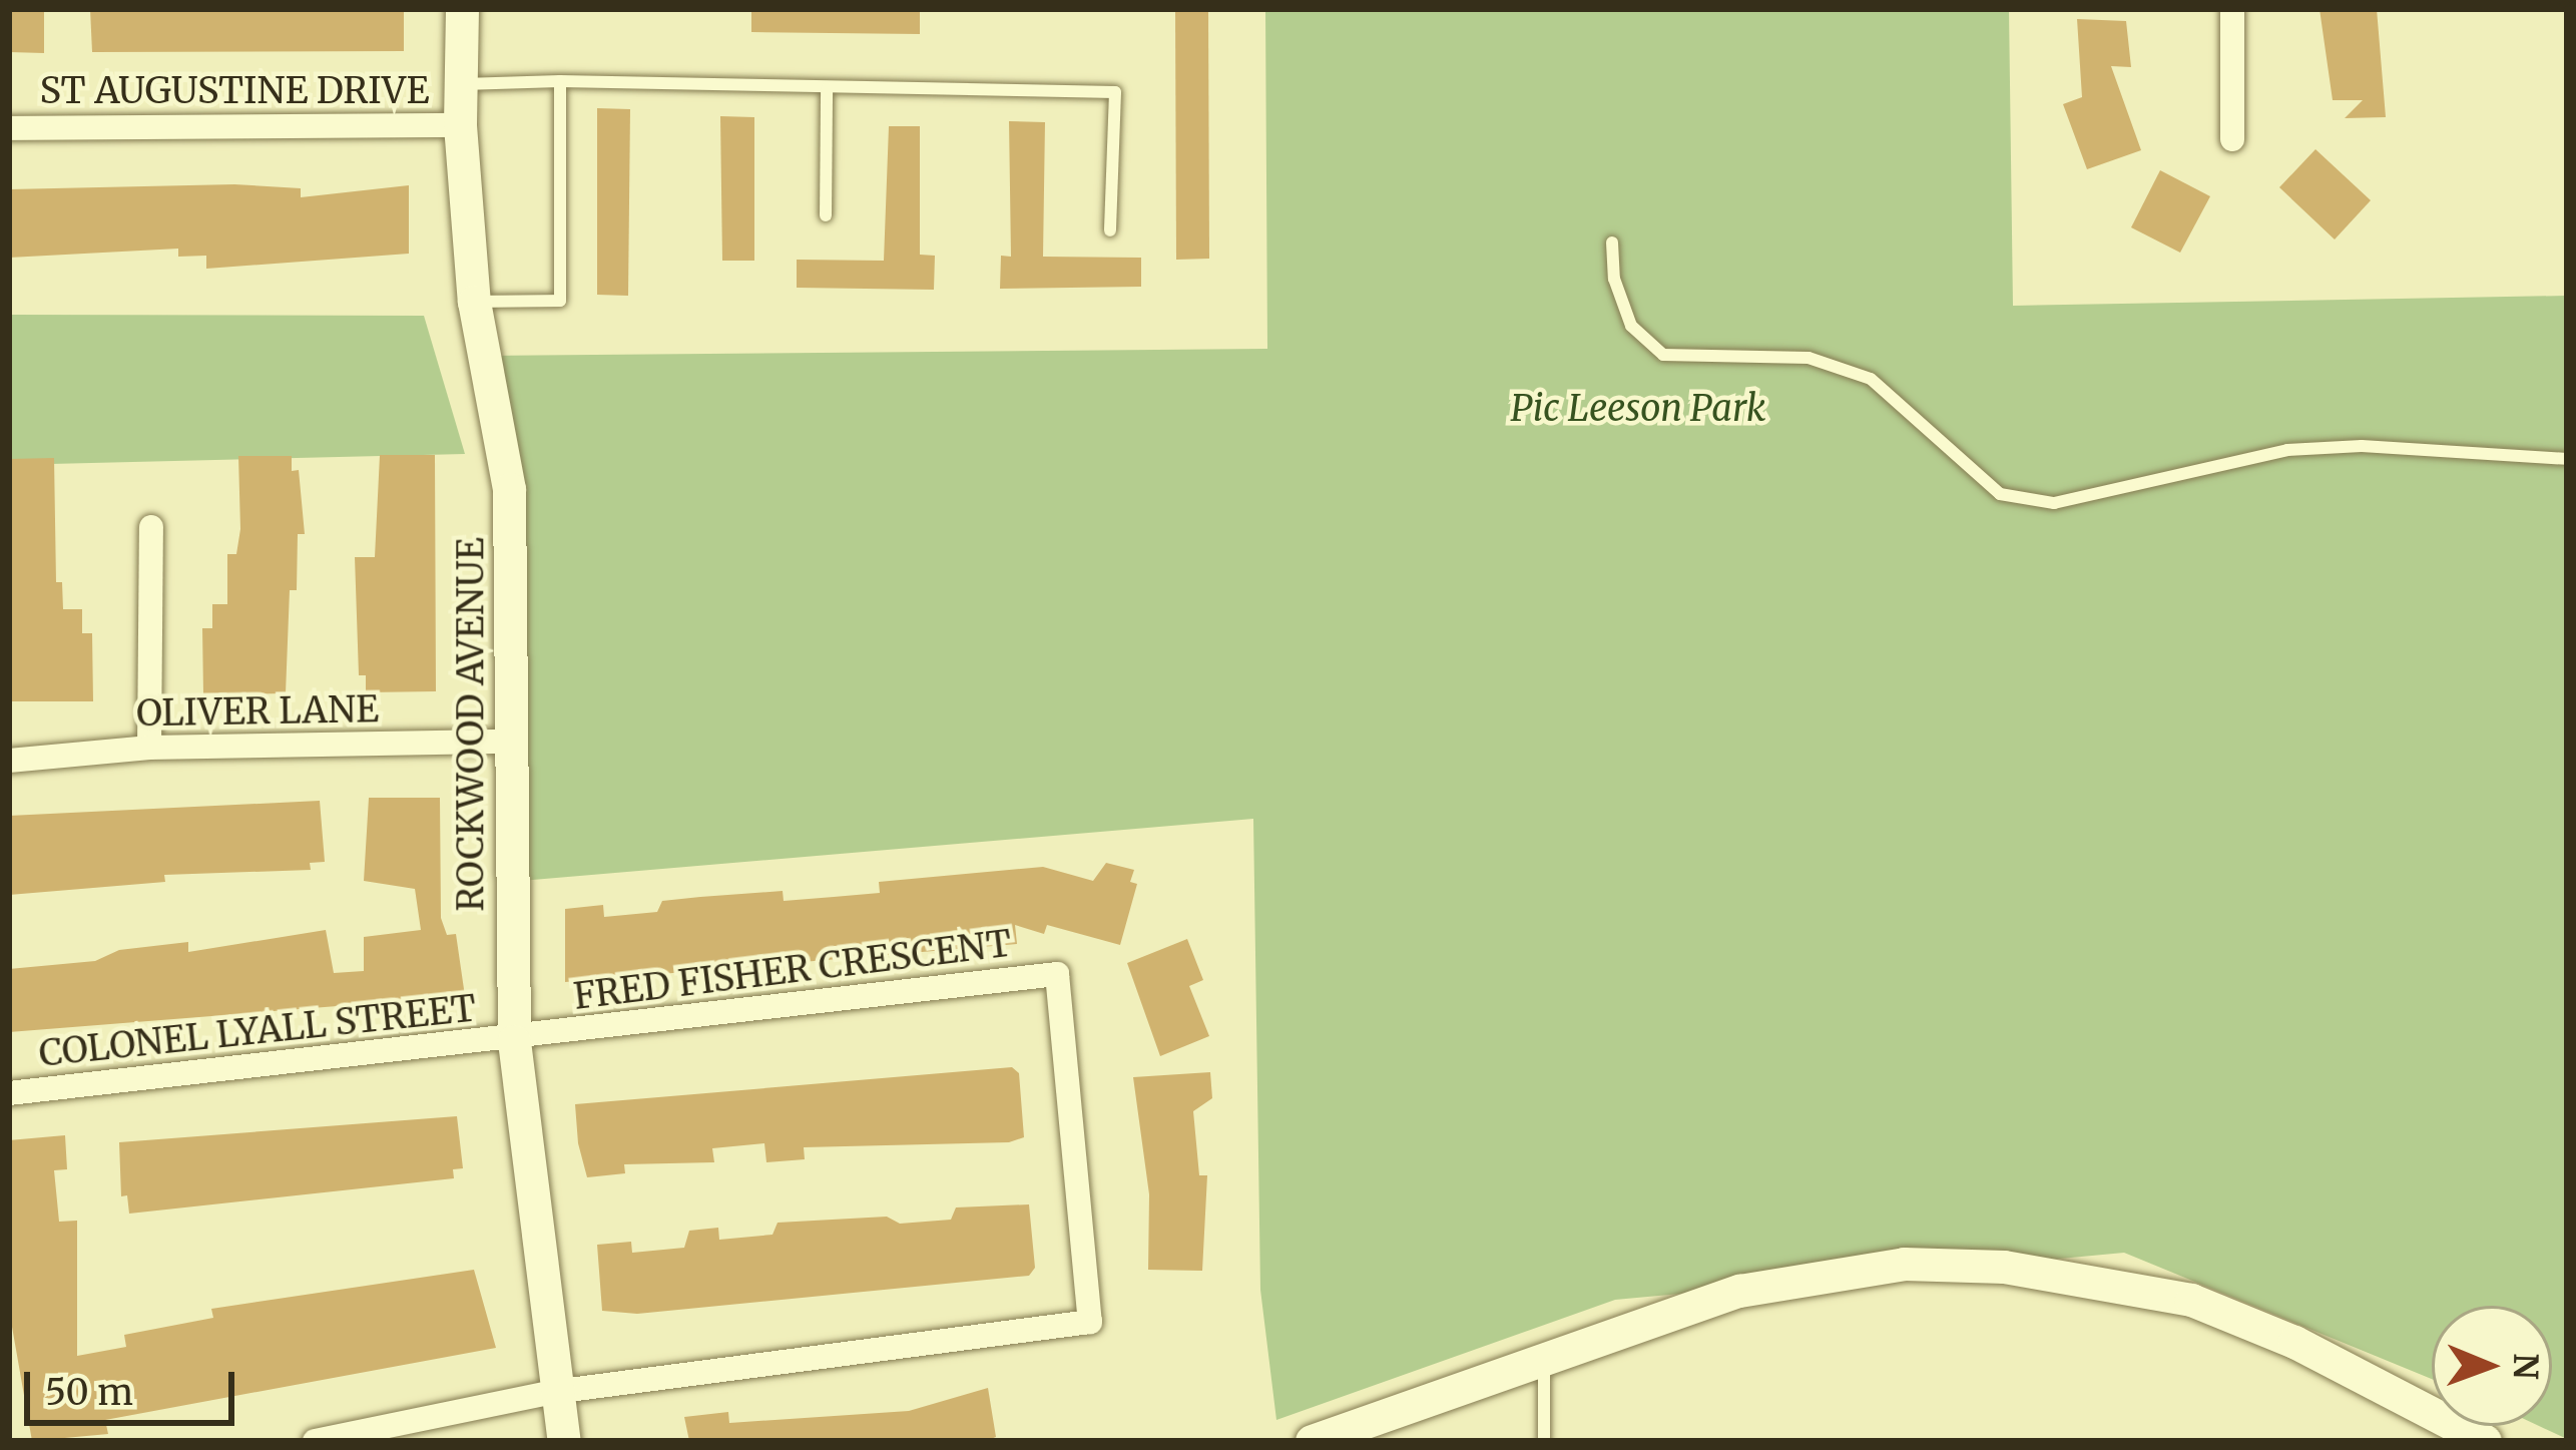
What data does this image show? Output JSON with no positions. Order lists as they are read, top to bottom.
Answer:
{
  "streets": {
    "street": [
      "ST AUGUSTINE DRIVE",
      "OLIVER LANE",
      "ROCKWOOD AVENUE",
      "FRED FISHER CRESCENT",
      "COLONEL LYALL STREET"
    ]
  },
  "crossings": [
    ["ST AUGUSTINE DRIVE", "ROCKWOOD AVENUE"],
    ["OLIVER LANE", "ROCKWOOD AVENUE"],
    ["ROCKWOOD AVENUE", "FRED FISHER CRESCENT"],
    ["ROCKWOOD AVENUE", "COLONEL LYALL STREET"],
    ["FRED FISHER CRESCENT", "COLONEL LYALL STREET"]
  ],
  "parks": ["Pic Leeson Park"],
  "scale_bar": "50 m",
  "north": "right"
}
